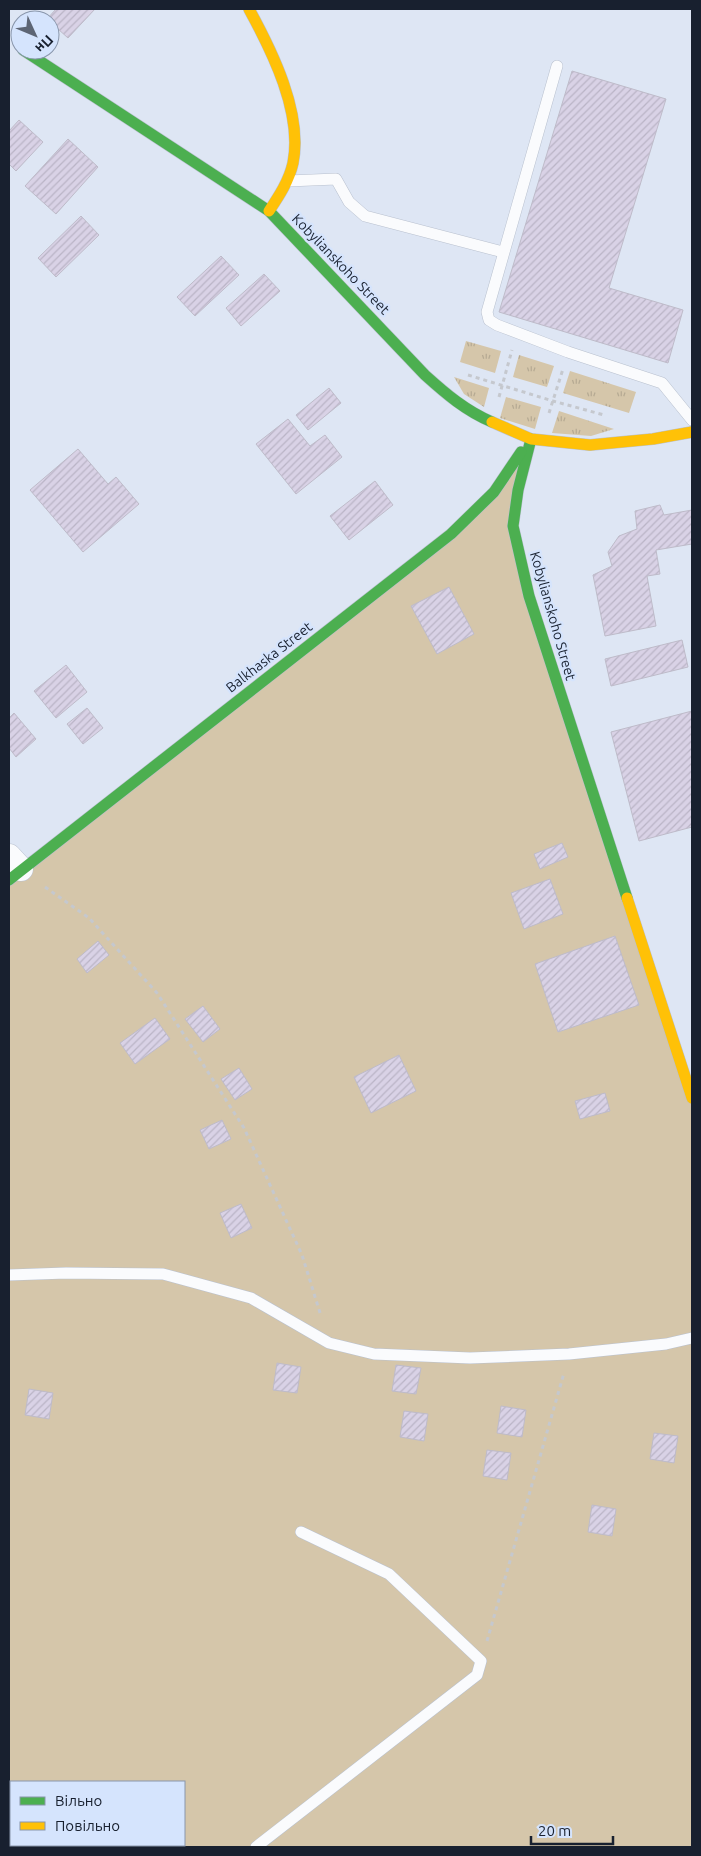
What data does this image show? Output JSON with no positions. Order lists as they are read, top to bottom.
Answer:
{
  "streets": {
    "street": ["Kobylianskoho Street", "Balkhaska Street"]
  },
  "crossings": [
    ["Kobylianskoho Street", "Balkhaska Street"]
  ],
  "legend": ["Вільно", "Повільно"],
  "scale_bar": "20 m",
  "north": "bottom right"
}
